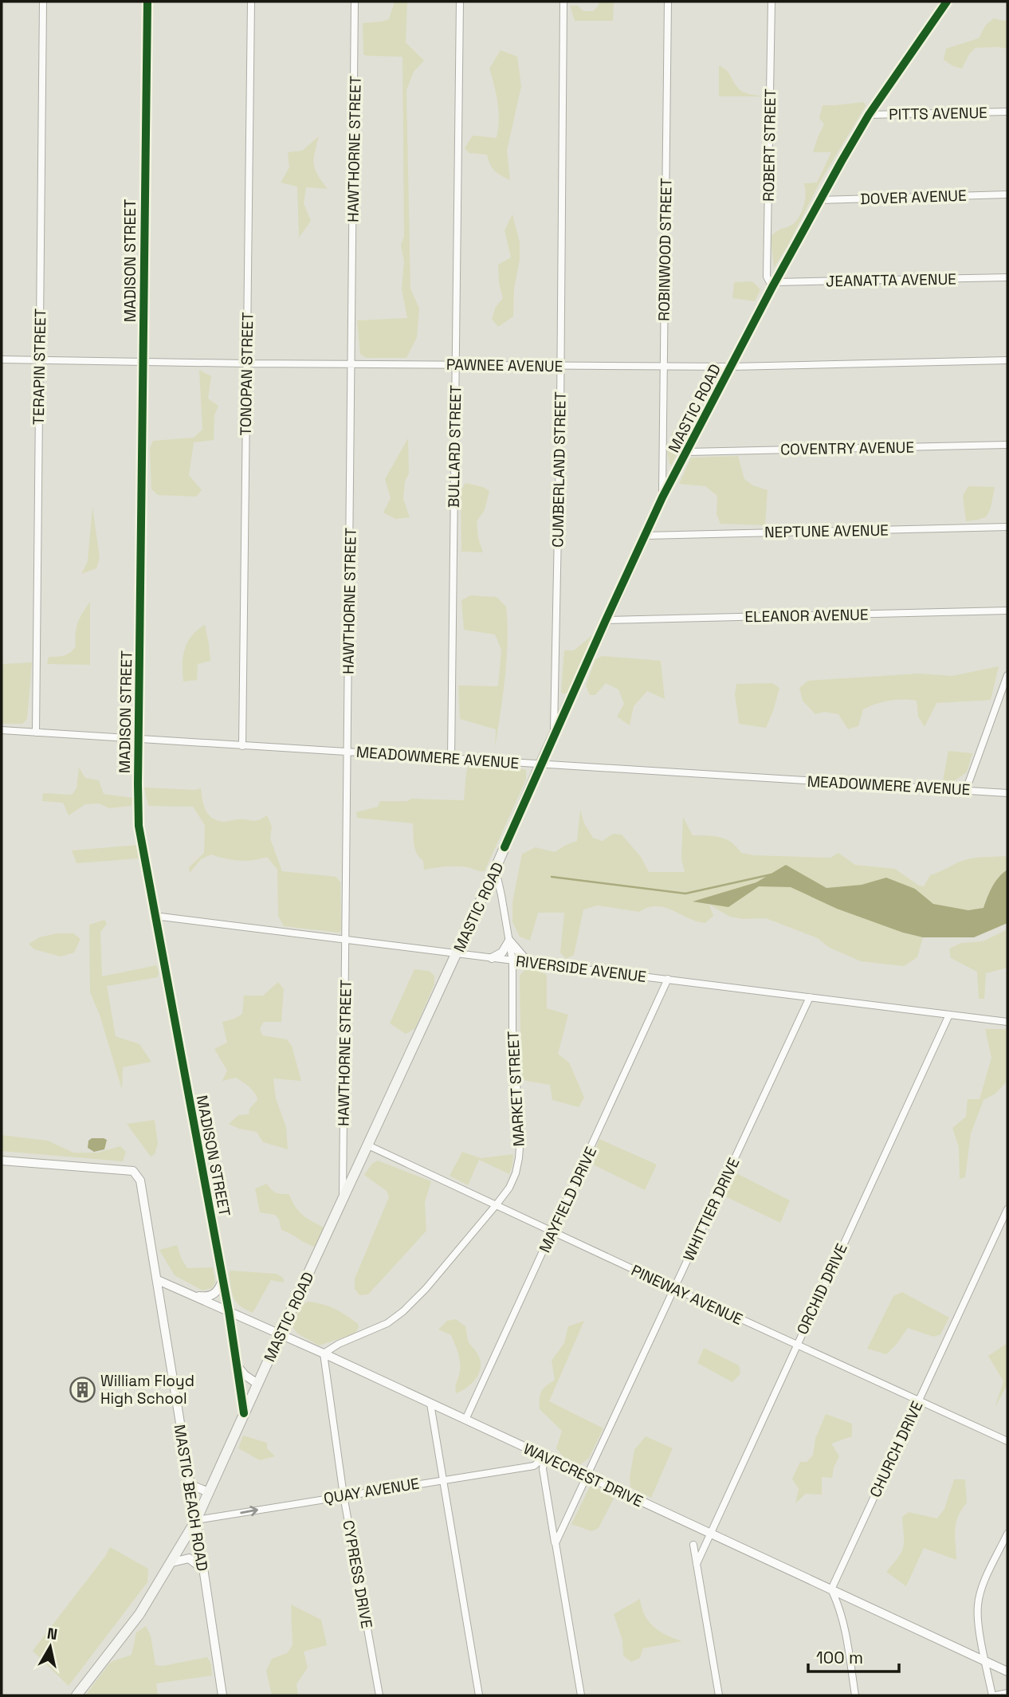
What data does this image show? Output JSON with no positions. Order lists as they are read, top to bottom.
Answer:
{
  "streets": {
    "main road": ["MASTIC ROAD"],
    "street": [
      "PITTS AVENUE",
      "ROBERT STREET",
      "HAWTHORNE STREET",
      "DOVER AVENUE",
      "ROBINWOOD STREET",
      "MADISON STREET",
      "JEANATTA AVENUE",
      "PAWNEE AVENUE",
      "TERAPIN STREET",
      "TONOPAN STREET",
      "BULLARD STREET",
      "COVENTRY AVENUE",
      "CUMBERLAND STREET",
      "NEPTUNE AVENUE",
      "ELEANOR AVENUE",
      "MEADOWMERE AVENUE",
      "RIVERSIDE AVENUE",
      "MARKET STREET",
      "MAYFIELD DRIVE",
      "WHITTIER DRIVE",
      "ORCHID DRIVE",
      "PINEWAY AVENUE",
      "CHURCH DRIVE",
      "WAVECREST DRIVE",
      "QUAY AVENUE",
      "MASTIC BEACH ROAD",
      "CYPRESS DRIVE"
    ]
  },
  "crossings": [
    ["PITTS AVENUE", "MASTIC ROAD"],
    ["ROBERT STREET", "JEANATTA AVENUE"],
    ["ROBERT STREET", "MASTIC ROAD"],
    ["HAWTHORNE STREET", "PAWNEE AVENUE"],
    ["HAWTHORNE STREET", "MASTIC ROAD"],
    ["HAWTHORNE STREET", "MEADOWMERE AVENUE"],
    ["HAWTHORNE STREET", "RIVERSIDE AVENUE"],
    ["DOVER AVENUE", "MASTIC ROAD"],
    ["ROBINWOOD STREET", "PAWNEE AVENUE"],
    ["ROBINWOOD STREET", "MASTIC ROAD"],
    ["MADISON STREET", "PAWNEE AVENUE"],
    ["MADISON STREET", "MASTIC ROAD"],
    ["MADISON STREET", "MEADOWMERE AVENUE"],
    ["MADISON STREET", "RIVERSIDE AVENUE"],
    ["MADISON STREET", "WAVECREST DRIVE"],
    ["JEANATTA AVENUE", "MASTIC ROAD"],
    ["PAWNEE AVENUE", "TERAPIN STREET"],
    ["PAWNEE AVENUE", "TONOPAN STREET"],
    ["PAWNEE AVENUE", "MASTIC ROAD"],
    ["PAWNEE AVENUE", "BULLARD STREET"],
    ["PAWNEE AVENUE", "CUMBERLAND STREET"],
    ["TERAPIN STREET", "MEADOWMERE AVENUE"],
    ["TONOPAN STREET", "MEADOWMERE AVENUE"],
    ["MASTIC ROAD", "COVENTRY AVENUE"],
    ["MASTIC ROAD", "CUMBERLAND STREET"],
    ["MASTIC ROAD", "NEPTUNE AVENUE"],
    ["MASTIC ROAD", "ELEANOR AVENUE"],
    ["MASTIC ROAD", "MEADOWMERE AVENUE"],
    ["MASTIC ROAD", "RIVERSIDE AVENUE"],
    ["MASTIC ROAD", "MARKET STREET"],
    ["MASTIC ROAD", "PINEWAY AVENUE"],
    ["MASTIC ROAD", "WAVECREST DRIVE"],
    ["MASTIC ROAD", "QUAY AVENUE"],
    ["MASTIC ROAD", "MASTIC BEACH ROAD"],
    ["BULLARD STREET", "MEADOWMERE AVENUE"],
    ["RIVERSIDE AVENUE", "MARKET STREET"],
    ["RIVERSIDE AVENUE", "MAYFIELD DRIVE"],
    ["RIVERSIDE AVENUE", "WHITTIER DRIVE"],
    ["RIVERSIDE AVENUE", "ORCHID DRIVE"],
    ["MARKET STREET", "PINEWAY AVENUE"],
    ["MARKET STREET", "WAVECREST DRIVE"],
    ["MARKET STREET", "CYPRESS DRIVE"],
    ["MAYFIELD DRIVE", "PINEWAY AVENUE"],
    ["MAYFIELD DRIVE", "WAVECREST DRIVE"],
    ["WHITTIER DRIVE", "PINEWAY AVENUE"],
    ["WHITTIER DRIVE", "WAVECREST DRIVE"],
    ["ORCHID DRIVE", "PINEWAY AVENUE"],
    ["ORCHID DRIVE", "WAVECREST DRIVE"],
    ["PINEWAY AVENUE", "CHURCH DRIVE"],
    ["CHURCH DRIVE", "WAVECREST DRIVE"],
    ["WAVECREST DRIVE", "QUAY AVENUE"],
    ["WAVECREST DRIVE", "MASTIC BEACH ROAD"],
    ["WAVECREST DRIVE", "CYPRESS DRIVE"],
    ["QUAY AVENUE", "MASTIC BEACH ROAD"],
    ["QUAY AVENUE", "CYPRESS DRIVE"]
  ],
  "one_way": ["QUAY AVENUE"],
  "places": {
    "building": ["William Floyd High School"]
  },
  "scale_bar": "100 m",
  "north": "top"
}
